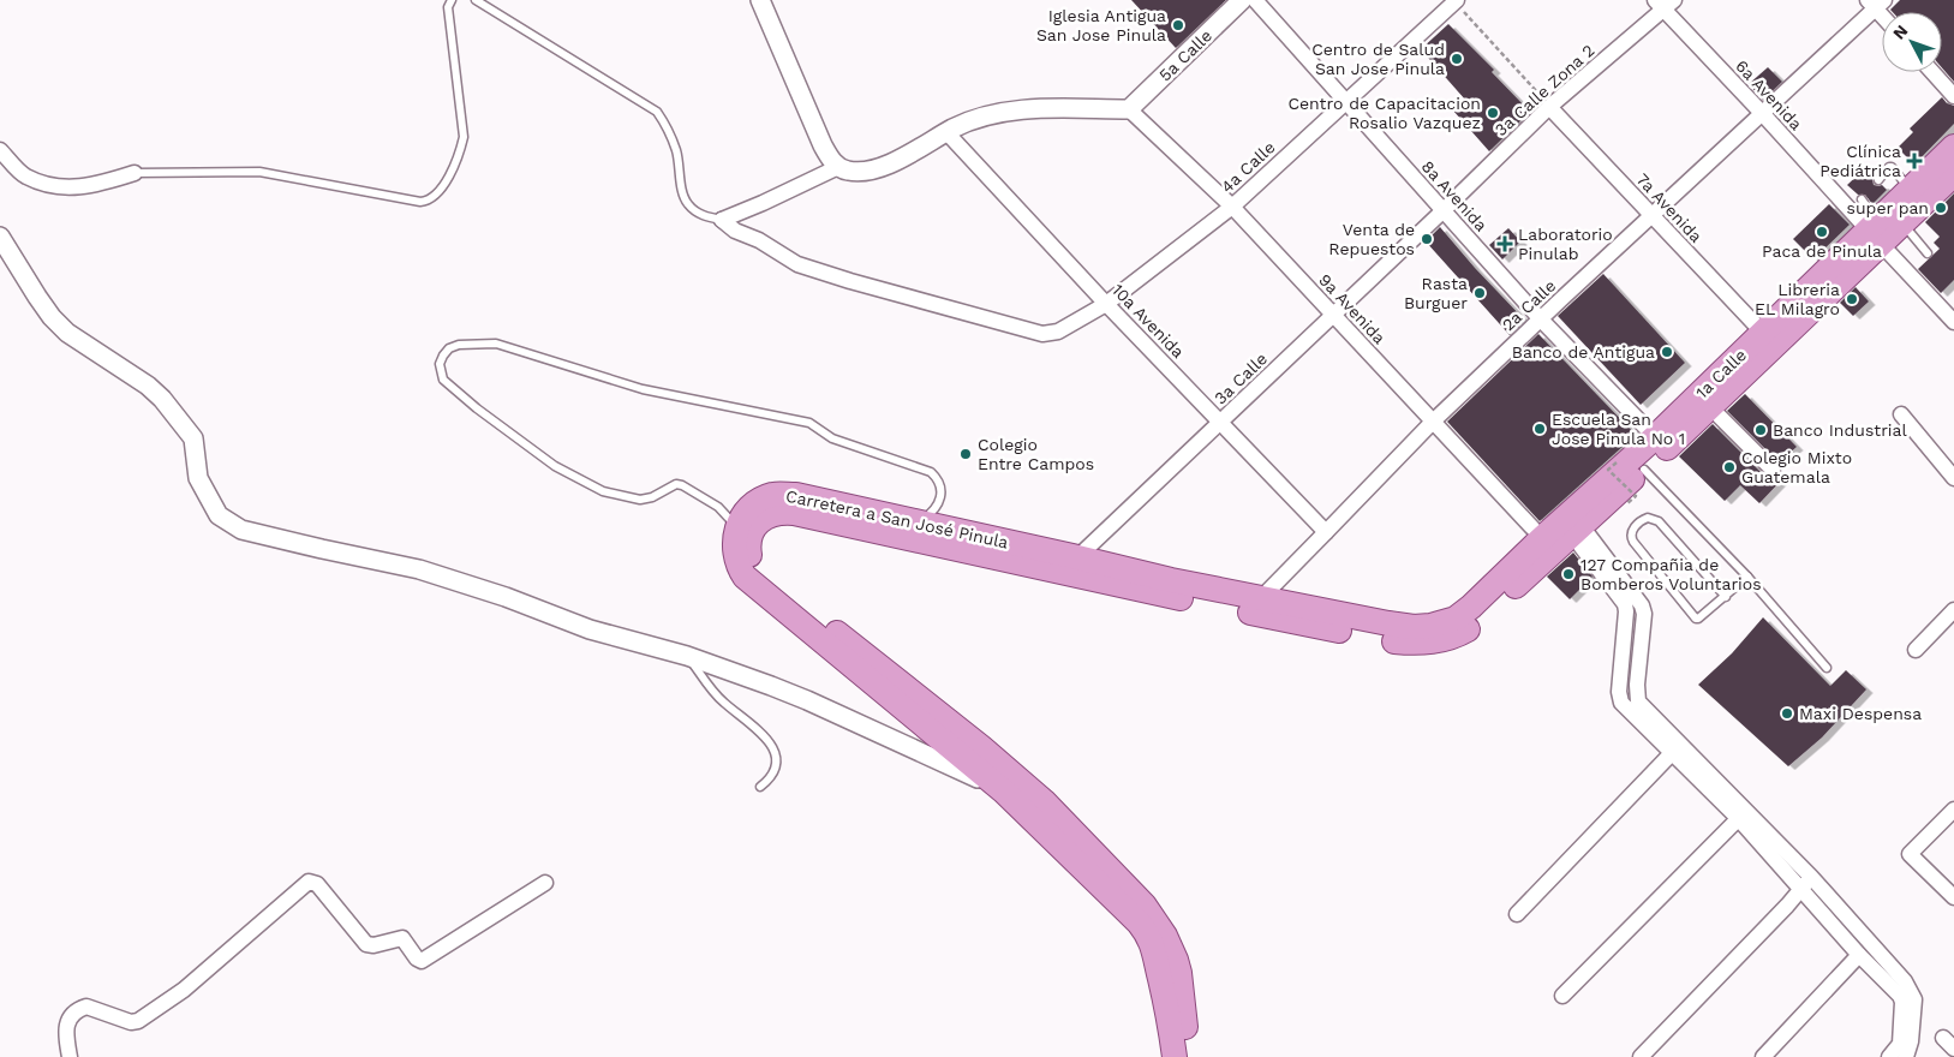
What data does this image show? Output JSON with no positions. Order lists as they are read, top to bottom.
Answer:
{
  "streets": {
    "main road": ["1a Calle", "Carretera a San José Pinula"],
    "street": [
      "5a Calle",
      "3a Calle Zona 2",
      "6a Avenida",
      "4a Calle",
      "8a Avenida",
      "7a Avenida",
      "2a Calle",
      "9a Avenida",
      "10a Avenida",
      "3a Calle"
    ]
  },
  "crossings": [
    ["5a Calle", "9a Avenida"],
    ["3a Calle Zona 2", "6a Avenida"],
    ["3a Calle Zona 2", "8a Avenida"],
    ["3a Calle Zona 2", "7a Avenida"],
    ["3a Calle Zona 2", "3a Calle"],
    ["6a Avenida", "2a Calle"],
    ["6a Avenida", "1a Calle"],
    ["4a Calle", "8a Avenida"],
    ["4a Calle", "9a Avenida"],
    ["4a Calle", "10a Avenida"],
    ["8a Avenida", "2a Calle"],
    ["8a Avenida", "1a Calle"],
    ["8a Avenida", "3a Calle"],
    ["7a Avenida", "2a Calle"],
    ["7a Avenida", "1a Calle"],
    ["2a Calle", "9a Avenida"],
    ["2a Calle", "10a Avenida"],
    ["2a Calle", "Carretera a San José Pinula"],
    ["9a Avenida", "1a Calle"],
    ["9a Avenida", "3a Calle"],
    ["10a Avenida", "3a Calle"],
    ["1a Calle", "Carretera a San José Pinula"],
    ["3a Calle", "Carretera a San José Pinula"]
  ],
  "places": {
    "other": [
      "Iglesia Antigua San Jose Pinula",
      "Centro de Salud San Jose Pinula",
      "Centro de Capacitacion Rosalio Vazquez",
      "super pan",
      "Paca de Pinula",
      "Venta de Repuestos",
      "Rasta Burguer",
      "Libreria EL Milagro",
      "Banco de Antigua",
      "Escuela San Jose Pinula No 1",
      "Banco Industrial",
      "Colegio Entre Campos",
      "Colegio Mixto Guatemala",
      "127 Compañia de Bomberos Voluntarios",
      "Maxi Despensa"
    ],
    "health": ["Clínica Pediátrica", "Laboratorio Pinulab"]
  },
  "north": "top left"
}
